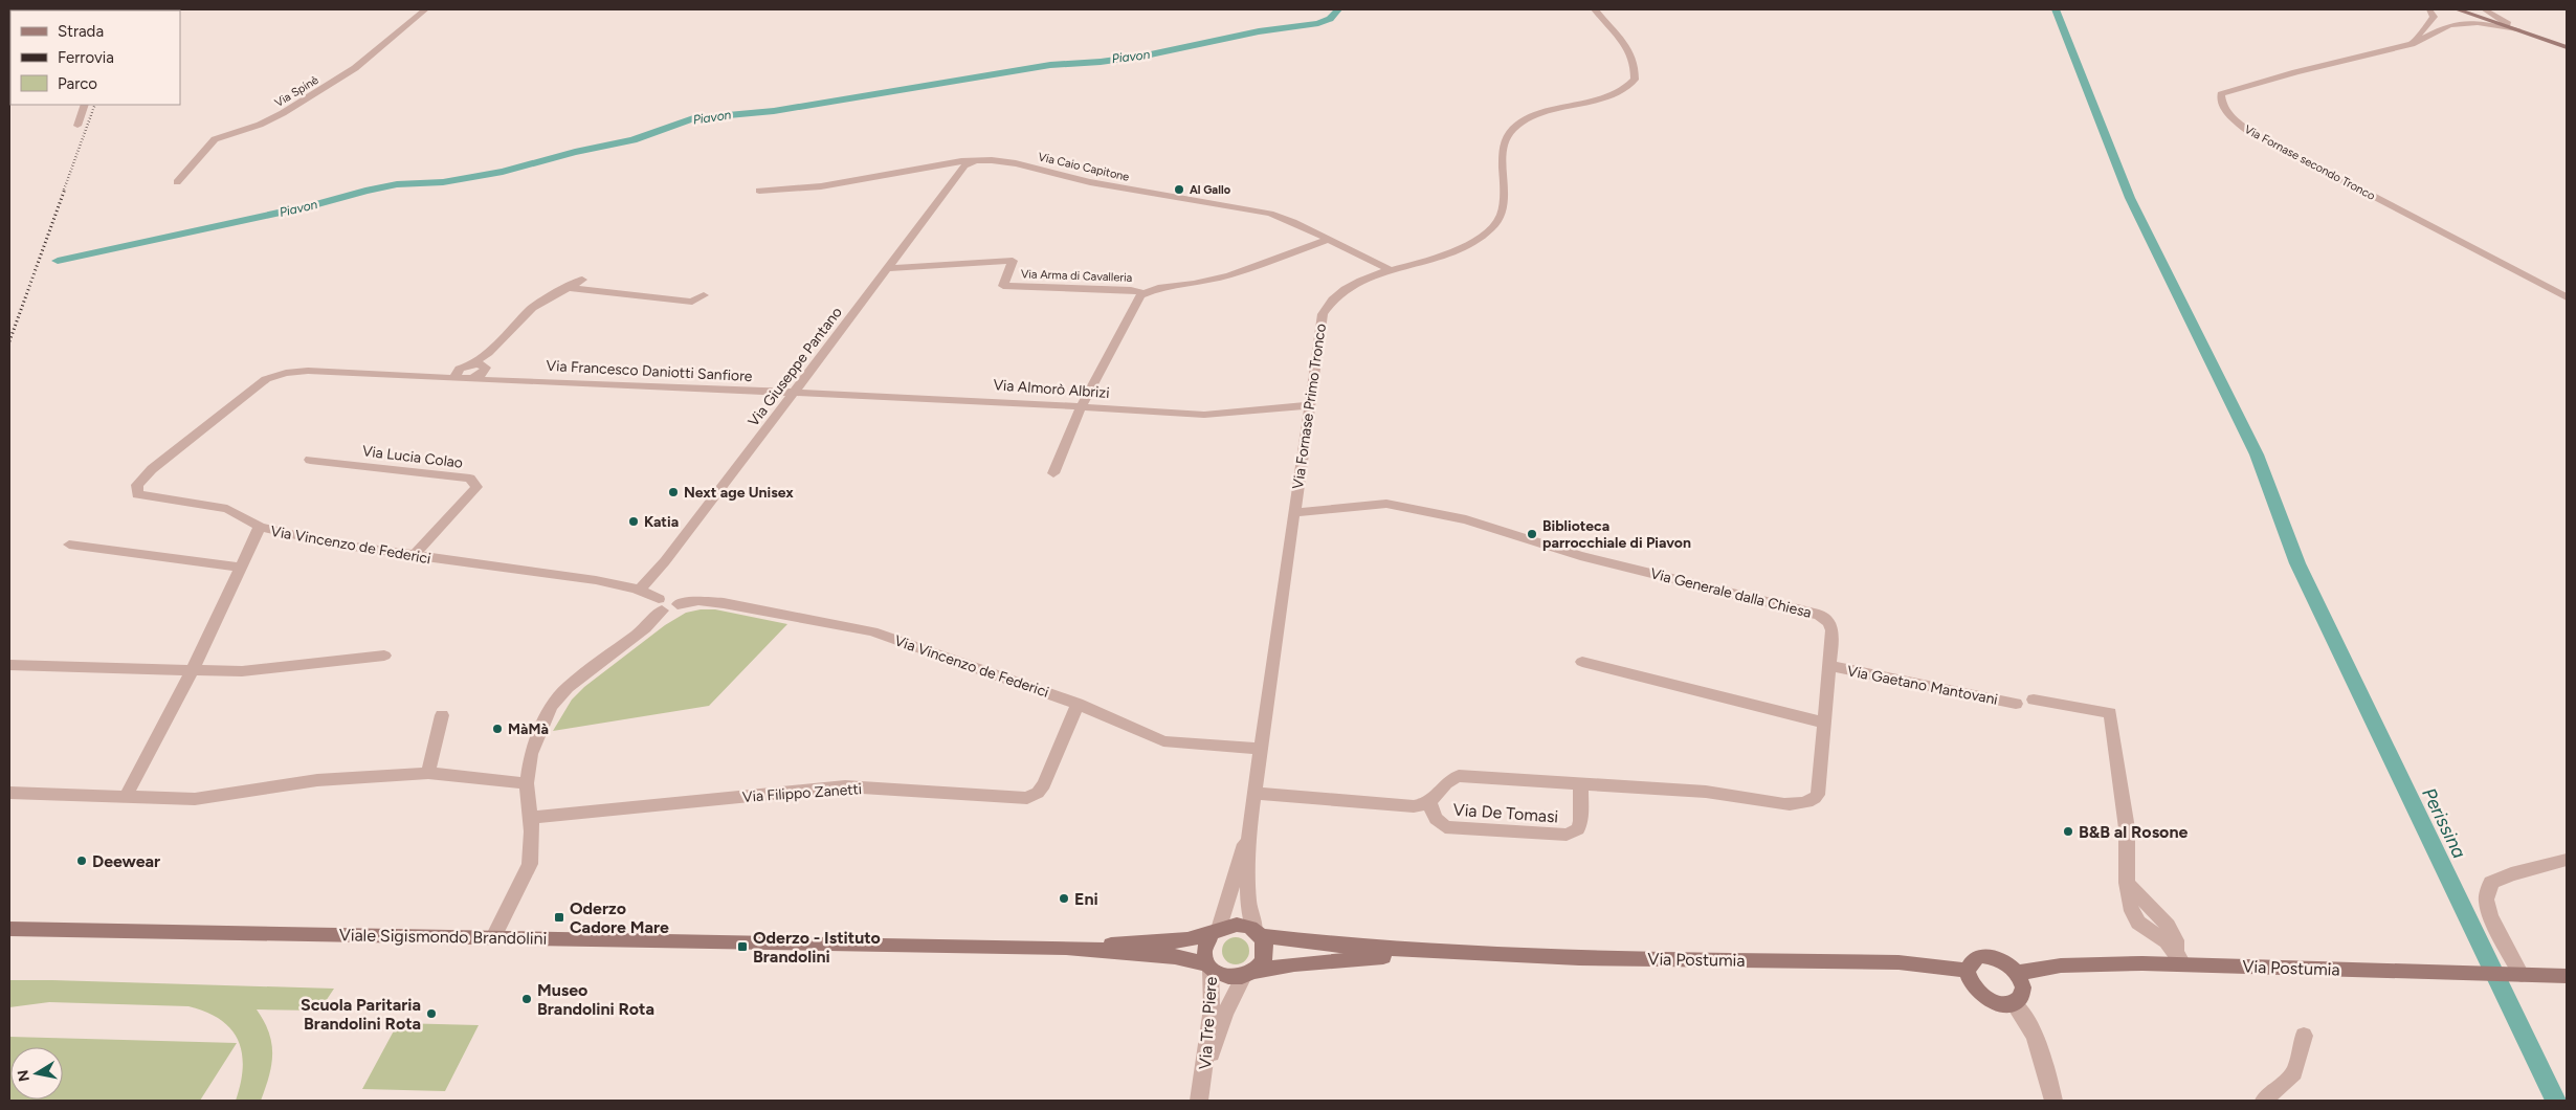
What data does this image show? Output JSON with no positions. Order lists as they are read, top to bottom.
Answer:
{
  "streets": {
    "main road": ["Viale Sigismondo Brandolini", "Via Postumia"],
    "street": [
      "Via Spinè",
      "Via Fornase secondo Tronco",
      "Via Caio Capitone",
      "Via Arma di Cavalleria",
      "Via Giuseppe Pantano",
      "Via Francesco Daniotti Sanfiore",
      "Via Almorò Albrizi",
      "Via Fornase Primo Tronco",
      "Via Lucia Colao",
      "Via Vincenzo de Federici",
      "Via Generale dalla Chiesa",
      "Via Gaetano Mantovani",
      "Via Filippo Zanetti",
      "Via De Tomasi",
      "Via Tre Piere"
    ]
  },
  "crossings": [
    ["Via Caio Capitone", "Via Arma di Cavalleria"],
    ["Via Caio Capitone", "Via Giuseppe Pantano"],
    ["Via Caio Capitone", "Via Fornase Primo Tronco"],
    ["Via Arma di Cavalleria", "Via Giuseppe Pantano"],
    ["Via Arma di Cavalleria", "Via Almorò Albrizi"],
    ["Via Giuseppe Pantano", "Via Francesco Daniotti Sanfiore"],
    ["Via Giuseppe Pantano", "Via Almorò Albrizi"],
    ["Via Giuseppe Pantano", "Via Vincenzo de Federici"],
    ["Via Francesco Daniotti Sanfiore", "Via Almorò Albrizi"],
    ["Via Francesco Daniotti Sanfiore", "Via Vincenzo de Federici"],
    ["Via Almorò Albrizi", "Via Fornase Primo Tronco"],
    ["Via Fornase Primo Tronco", "Via Vincenzo de Federici"],
    ["Via Fornase Primo Tronco", "Via Generale dalla Chiesa"],
    ["Via Fornase Primo Tronco", "Viale Sigismondo Brandolini"],
    ["Via Fornase Primo Tronco", "Via Postumia"],
    ["Via Fornase Primo Tronco", "Via Tre Piere"],
    ["Via Lucia Colao", "Via Vincenzo de Federici"],
    ["Via Vincenzo de Federici", "Via Filippo Zanetti"],
    ["Via Generale dalla Chiesa", "Via Gaetano Mantovani"],
    ["Via Generale dalla Chiesa", "Via De Tomasi"],
    ["Viale Sigismondo Brandolini", "Via Postumia"],
    ["Viale Sigismondo Brandolini", "Via Tre Piere"],
    ["Via Postumia", "Via Tre Piere"]
  ],
  "water": ["Piavon", "Perissina"],
  "places": {
    "other": [
      "Al Gallo",
      "Next age Unisex",
      "Katia",
      "Biblioteca parrocchiale di Piavon",
      "MàMà",
      "B&B al Rosone",
      "Deewear",
      "Eni",
      "Museo Brandolini Rota",
      "Scuola Paritaria Brandolini Rota"
    ],
    "transit": ["Oderzo Cadore Mare", "Oderzo - Istituto Brandolini"]
  },
  "legend": ["Strada", "Ferrovia", "Parco"],
  "north": "left"
}
